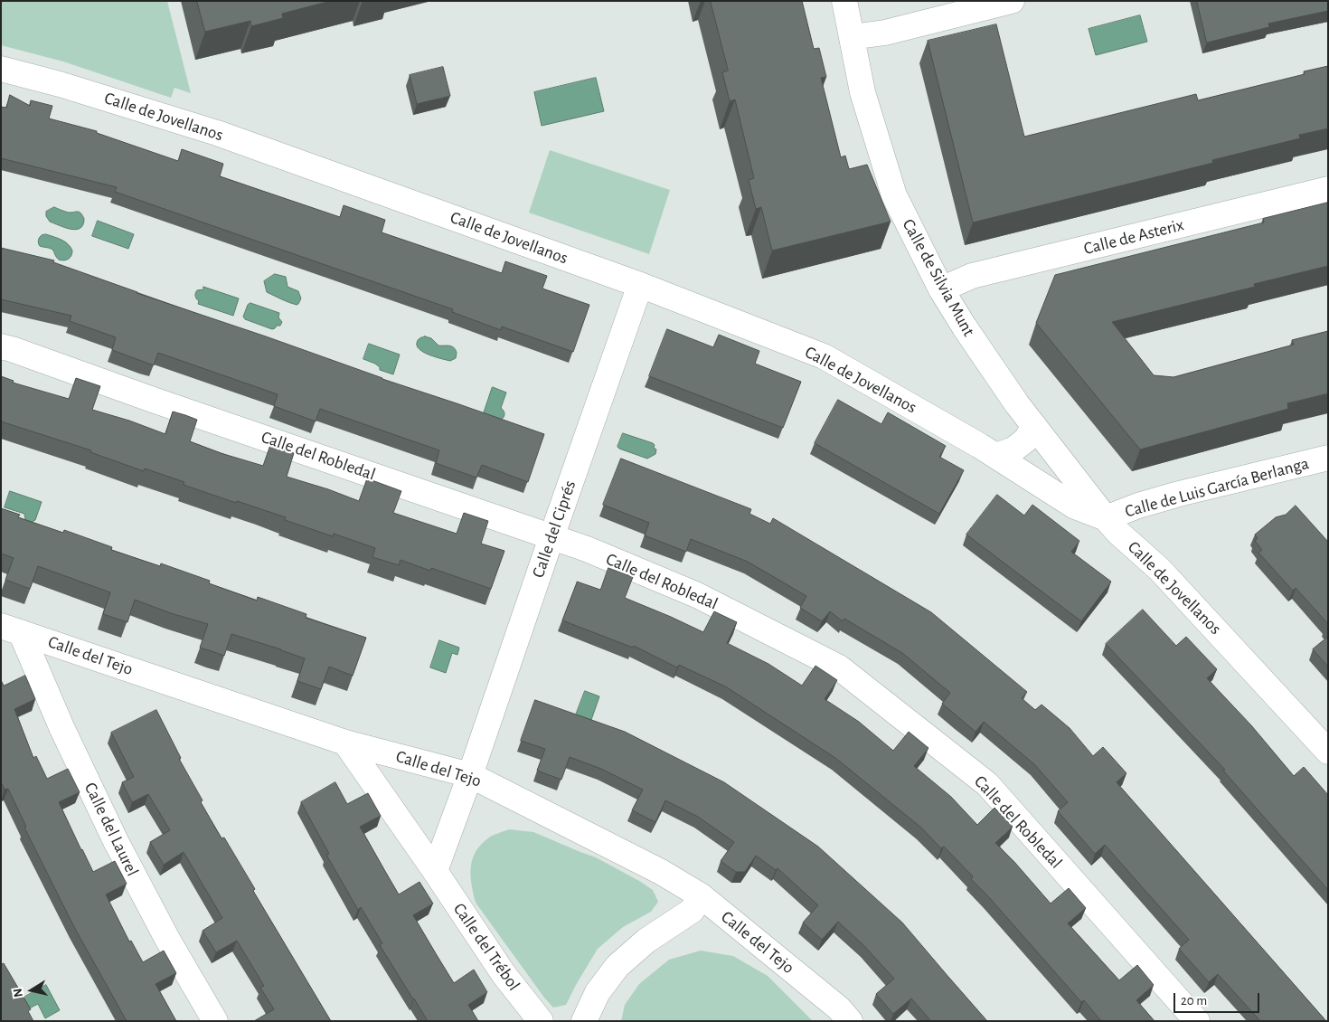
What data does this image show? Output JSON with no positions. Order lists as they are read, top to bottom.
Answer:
{
  "streets": {
    "street": [
      "Calle de Jovellanos",
      "Calle de Asterix",
      "Calle de Silvia Munt",
      "Calle del Robledal",
      "Calle de Luis García Berlanga",
      "Calle del Ciprés",
      "Calle del Tejo",
      "Calle del Laurel",
      "Calle del Trébol"
    ]
  },
  "crossings": [
    ["Calle de Jovellanos", "Calle de Silvia Munt"],
    ["Calle de Jovellanos", "Calle de Luis García Berlanga"],
    ["Calle de Jovellanos", "Calle del Ciprés"],
    ["Calle de Asterix", "Calle de Silvia Munt"],
    ["Calle de Silvia Munt", "Calle de Luis García Berlanga"],
    ["Calle del Robledal", "Calle del Ciprés"],
    ["Calle del Ciprés", "Calle del Tejo"],
    ["Calle del Tejo", "Calle del Laurel"],
    ["Calle del Tejo", "Calle del Trébol"]
  ],
  "scale_bar": "20 m",
  "north": "left"
}
